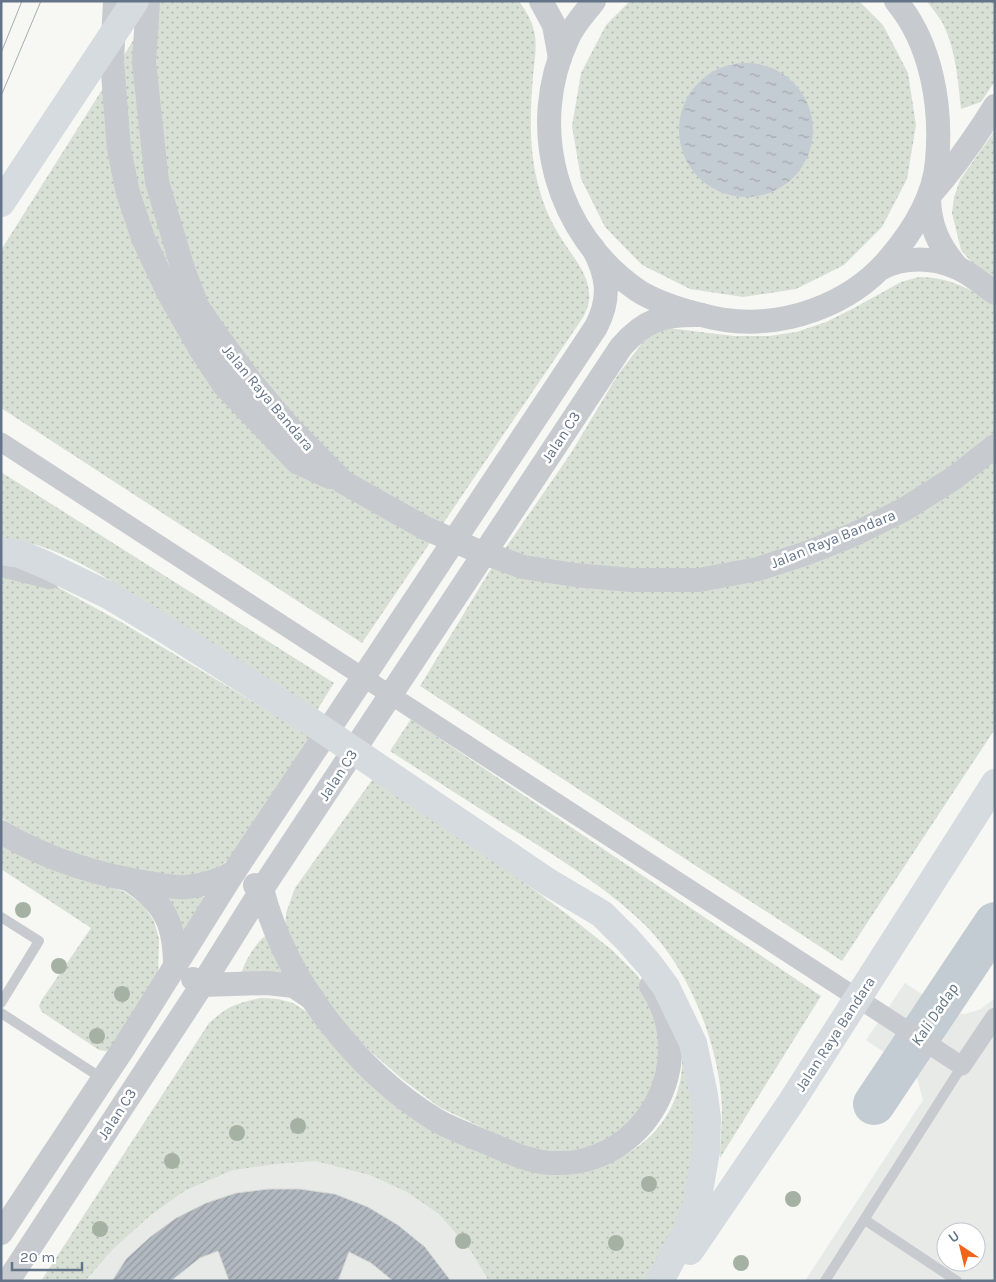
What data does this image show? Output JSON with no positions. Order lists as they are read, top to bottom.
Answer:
{
  "streets": {
    "main road": ["Jalan Raya Bandara"],
    "street": ["Jalan C3"]
  },
  "water": ["Kali Dadap"],
  "scale_bar": "20 m",
  "north": "top left"
}
